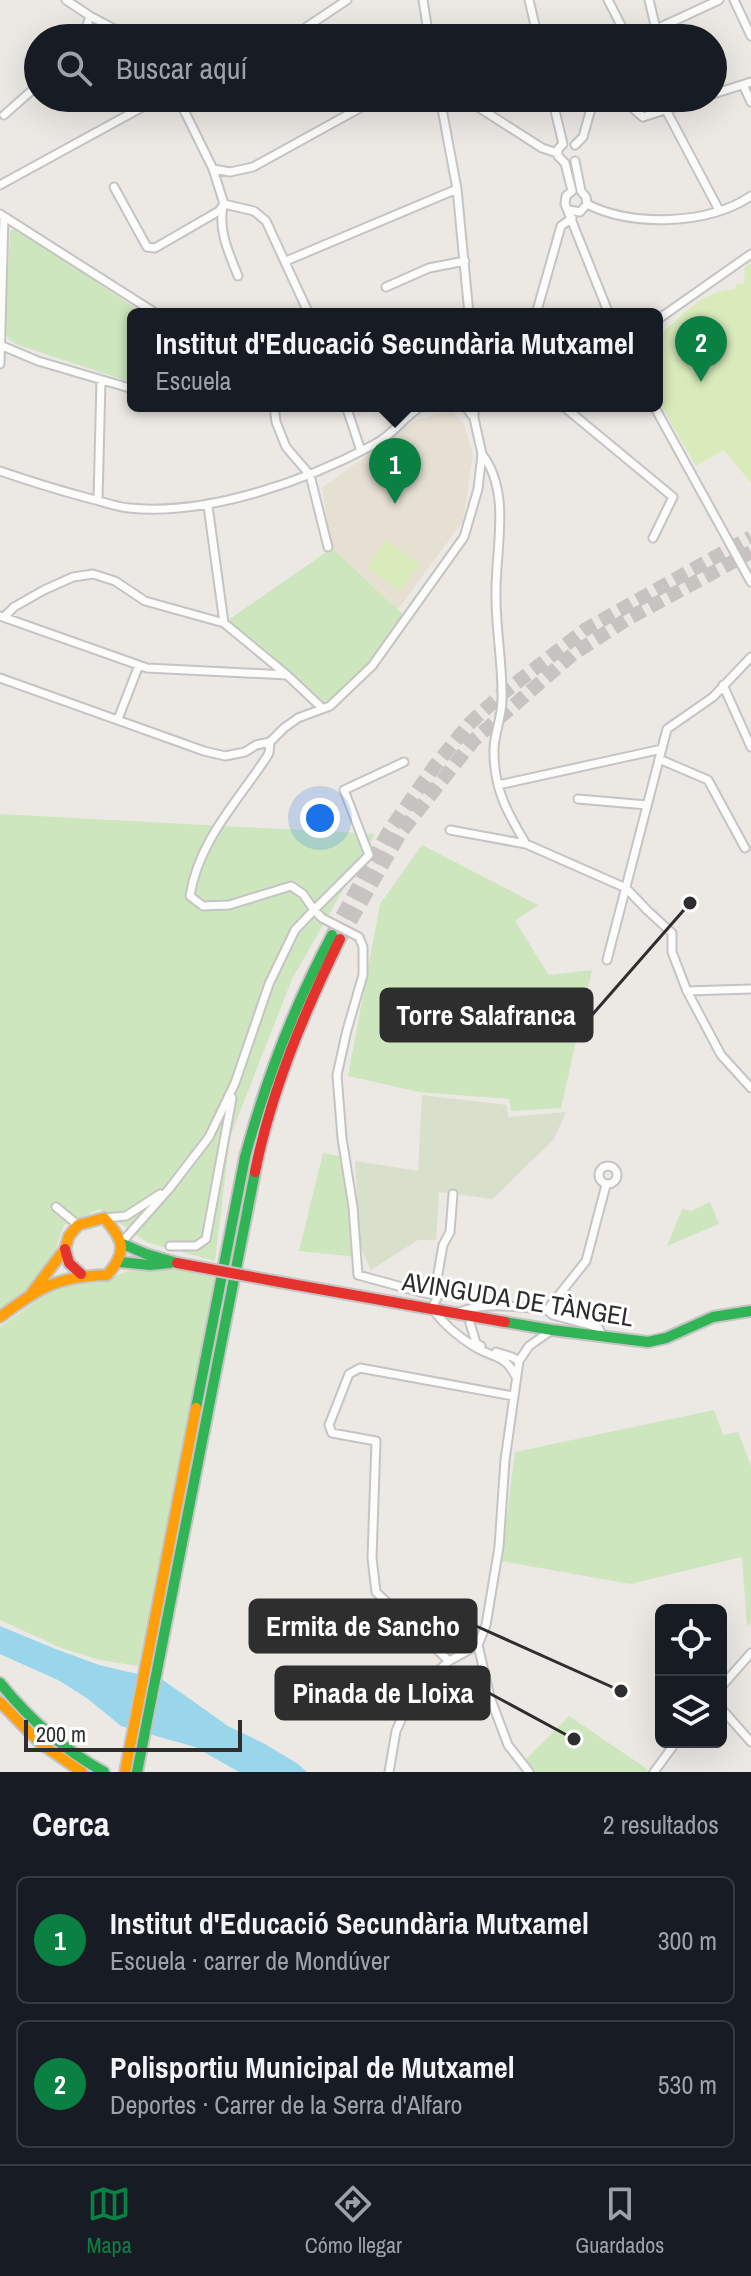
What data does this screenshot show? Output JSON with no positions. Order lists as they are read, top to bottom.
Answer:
{
  "streets": {
    "main road": ["AVINGUDA DE TÀNGEL"]
  },
  "places": ["Torre Salafranca", "Ermita de Sancho", "Pinada de Lloixa"],
  "scale_bar": "200 m",
  "page": {
    "search": "Buscar aquí",
    "popup": ["Institut d'Educació Secundària Mutxamel", "Escuela"],
    "pins": ["2", "1"],
    "scale": "200 m",
    "heading": ["Cerca", "2 resultados"],
    "list": [
      {
        "mark": "1",
        "name": "Institut d'Educació Secundària Mutxamel",
        "note": "Escuela · carrer de Mondúver",
        "value": "300 m"
      },
      {
        "mark": "2",
        "name": "Polisportiu Municipal de Mutxamel",
        "note": "Deportes · Carrer de la Serra d'Alfaro",
        "value": "530 m"
      }
    ],
    "nav": ["Mapa", "Cómo llegar", "Guardados"]
  }
}
